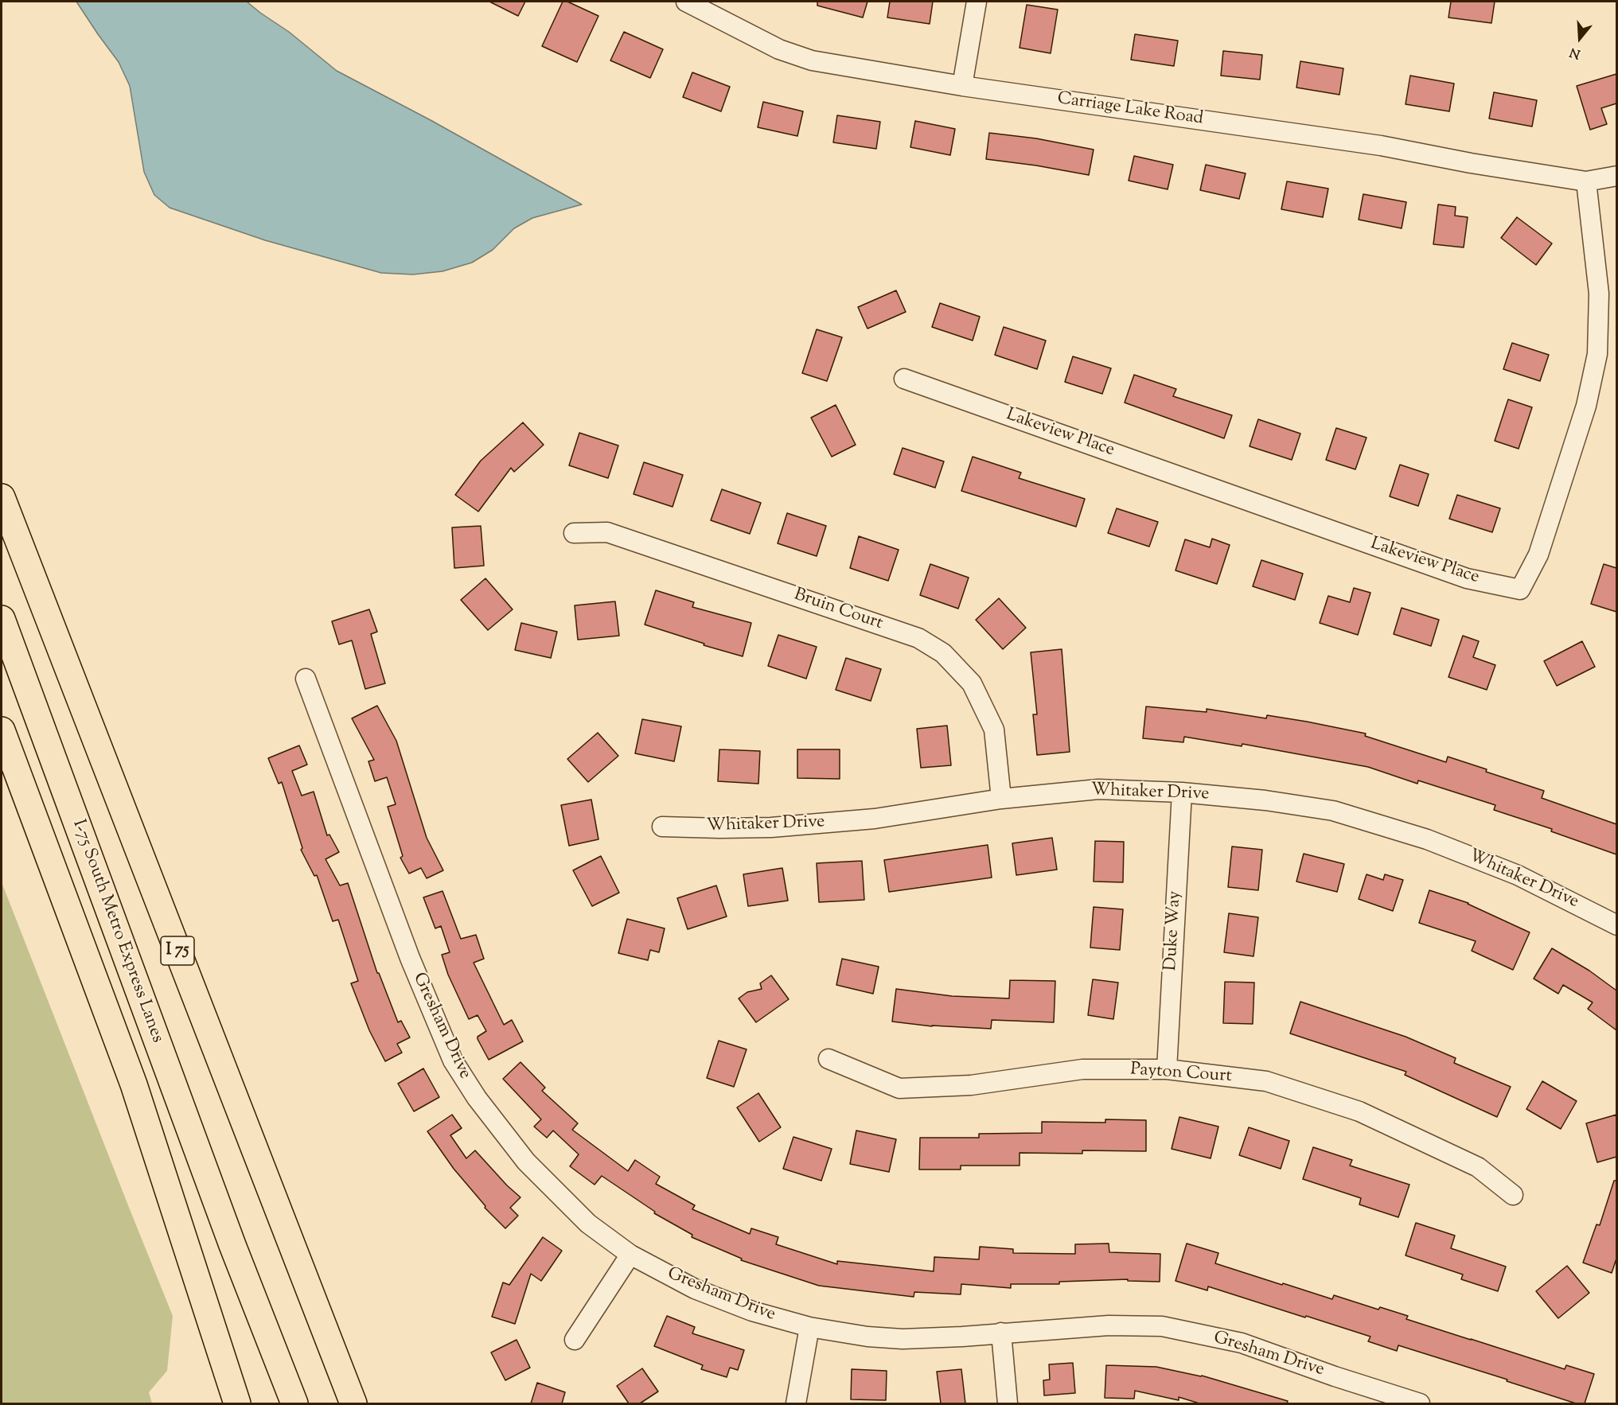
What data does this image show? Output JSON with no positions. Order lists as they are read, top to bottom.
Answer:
{
  "streets": {
    "highway": ["I-75 South Metro Express Lanes", "I 75"],
    "street": [
      "Carriage Lake Road",
      "Lakeview Place",
      "Bruin Court",
      "Whitaker Drive",
      "Duke Way",
      "Gresham Drive",
      "Payton Court"
    ]
  },
  "crossings": [
    ["Carriage Lake Road", "Lakeview Place"],
    ["Bruin Court", "Whitaker Drive"],
    ["Whitaker Drive", "Duke Way"],
    ["Duke Way", "Payton Court"]
  ],
  "north": "bottom"
}
